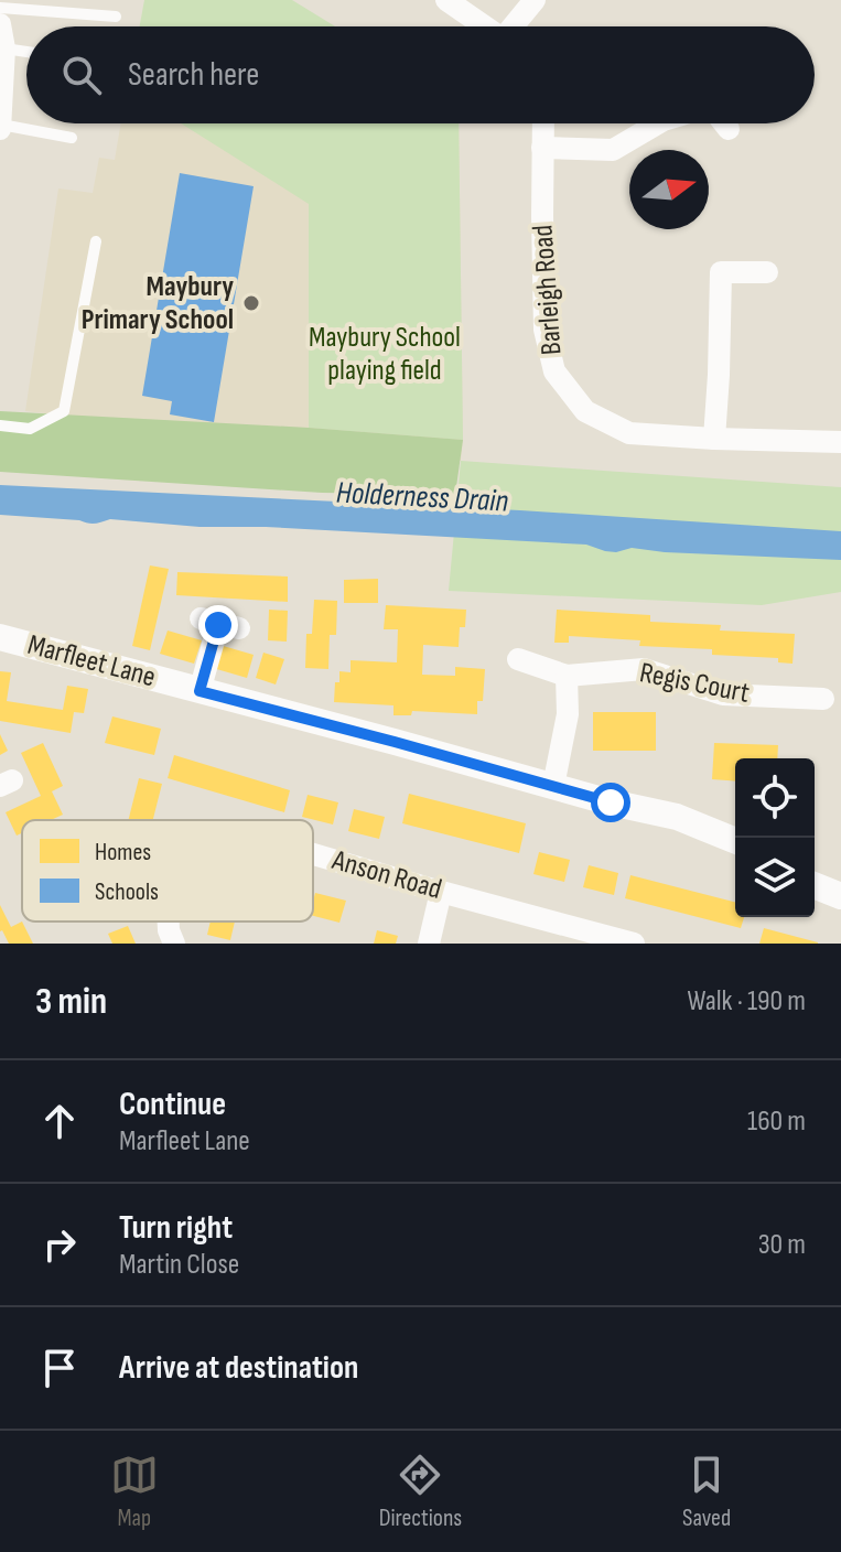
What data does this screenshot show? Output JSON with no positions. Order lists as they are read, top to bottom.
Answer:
{
  "streets": {
    "street": [
      "Barleigh Road",
      "Marfleet Lane",
      "Regis Court",
      "Anson Road"
    ]
  },
  "water": ["Holderness Drain"],
  "parks": ["Maybury School playing field"],
  "places": ["Maybury Primary School"],
  "legend": ["Homes", "Schools"],
  "north": "right",
  "page": {
    "search": "Search here",
    "heading": ["3 min", "Walk · 190 m"],
    "list": [
      ["Continue", "Marfleet Lane", "160 m"],
      ["Turn right", "Martin Close", "30 m"],
      "Arrive at destination"
    ],
    "nav": ["Map", "Directions", "Saved"]
  }
}
